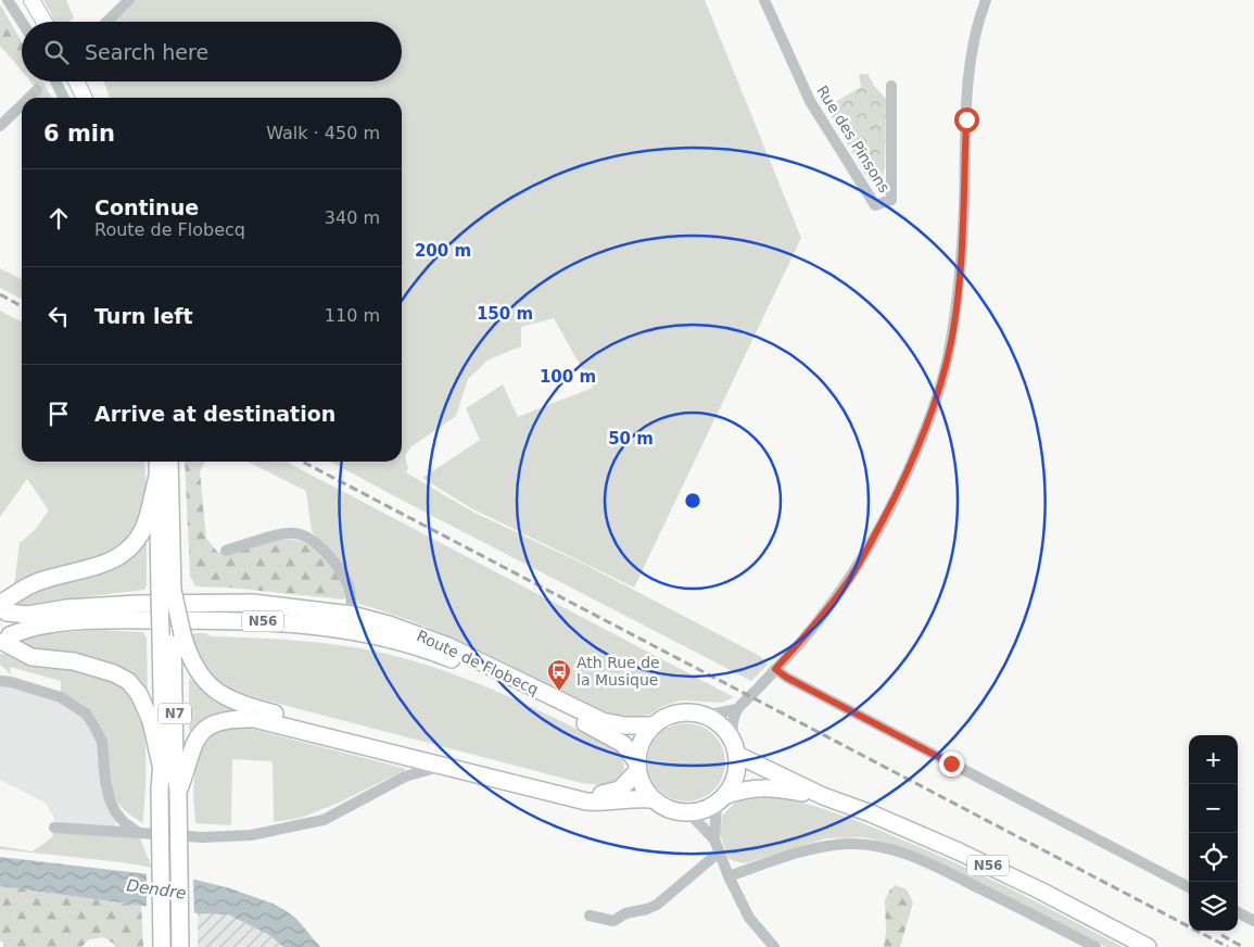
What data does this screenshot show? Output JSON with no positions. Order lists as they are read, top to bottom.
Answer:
{
  "streets": {
    "highway": ["N56", "Route de Flobecq", "N7"],
    "street": ["Rue des Pinsons"]
  },
  "crossings": [
    ["N56", "Route de Flobecq"]
  ],
  "water": ["Dendre"],
  "places": {
    "bus stop": ["Ath Rue de la Musique"]
  },
  "page": {
    "search": "Search here",
    "heading": ["6 min", "Walk · 450 m"],
    "list": [
      ["Continue", "Route de Flobecq", "340 m"],
      ["Turn left", "110 m"],
      "Arrive at destination"
    ],
    "map_buttons": ["+", "−"]
  },
  "rings": [
    "200 m",
    "150 m",
    "100 m",
    "50 m"
  ]
}
